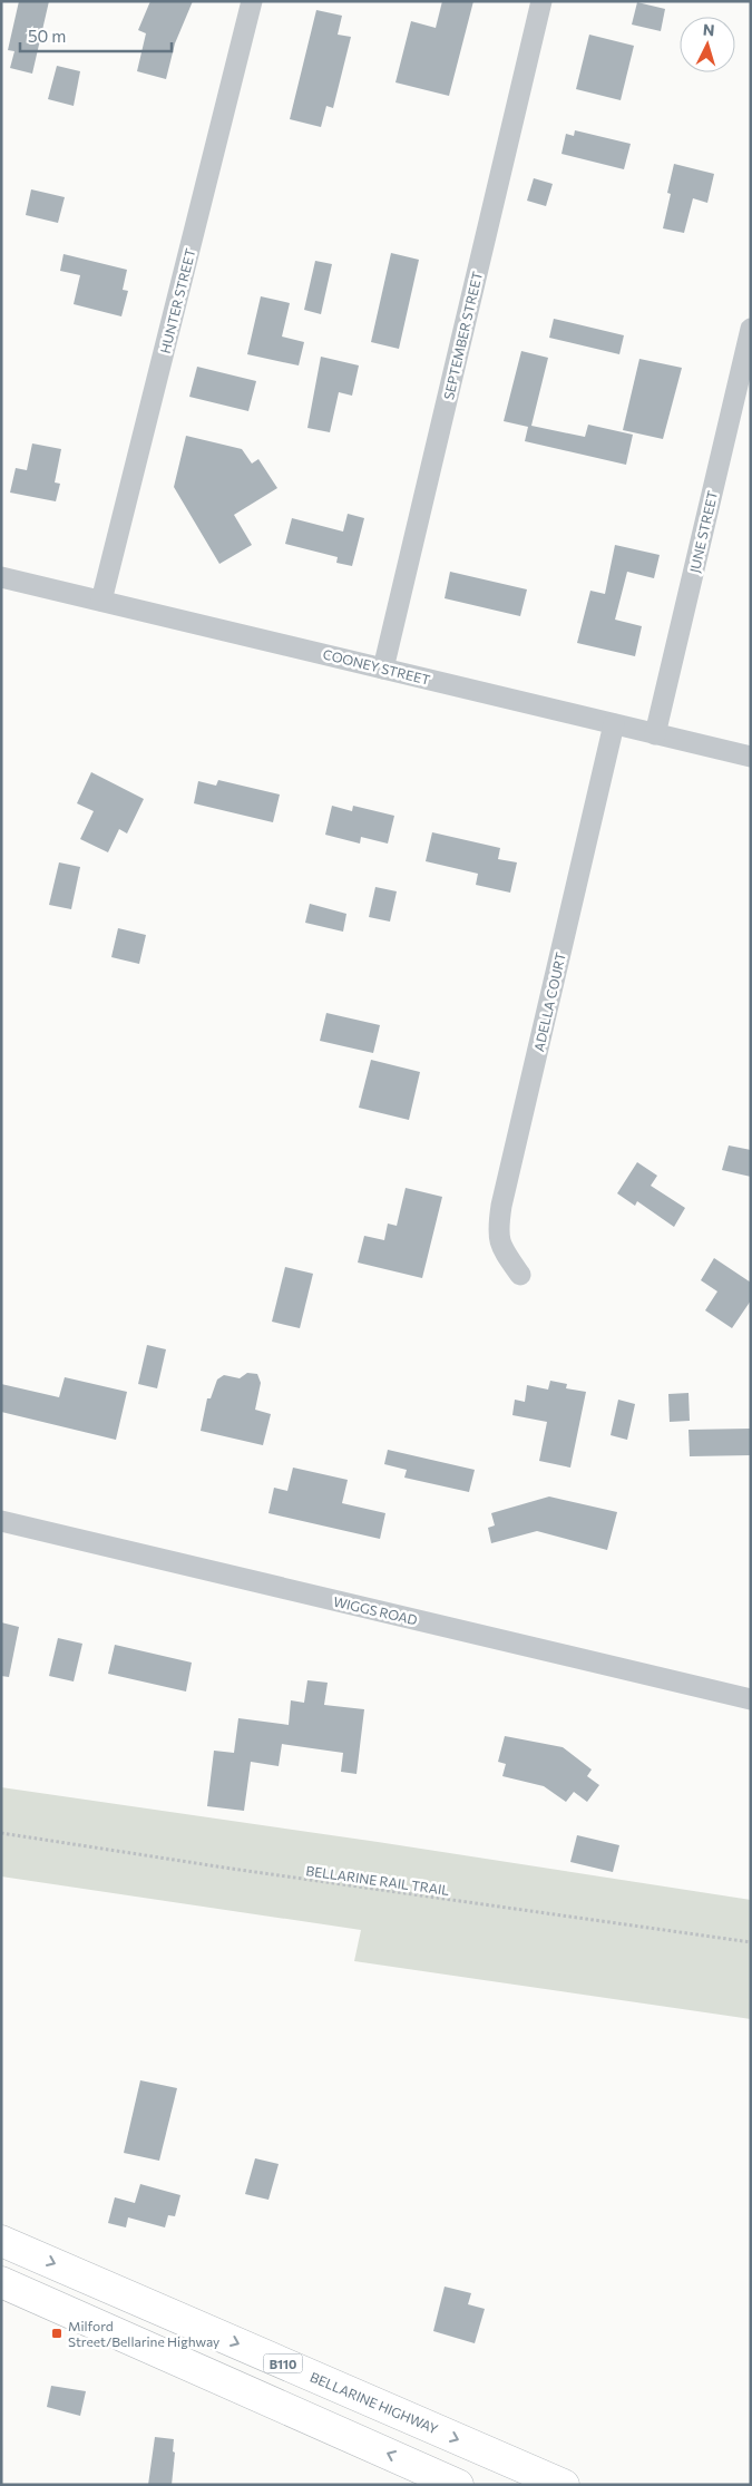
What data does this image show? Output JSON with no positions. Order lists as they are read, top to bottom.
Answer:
{
  "streets": {
    "highway": ["B110", "BELLARINE HIGHWAY"],
    "street": [
      "HUNTER STREET",
      "SEPTEMBER STREET",
      "JUNE STREET",
      "COONEY STREET",
      "ADELLA COURT",
      "WIGGS ROAD"
    ],
    "path": ["BELLARINE RAIL TRAIL"]
  },
  "crossings": [
    ["HUNTER STREET", "COONEY STREET"],
    ["SEPTEMBER STREET", "COONEY STREET"],
    ["JUNE STREET", "COONEY STREET"],
    ["COONEY STREET", "ADELLA COURT"]
  ],
  "places": {
    "transit": ["Milford Street/Bellarine Highway"]
  },
  "scale_bar": "50 m",
  "north": "top"
}
